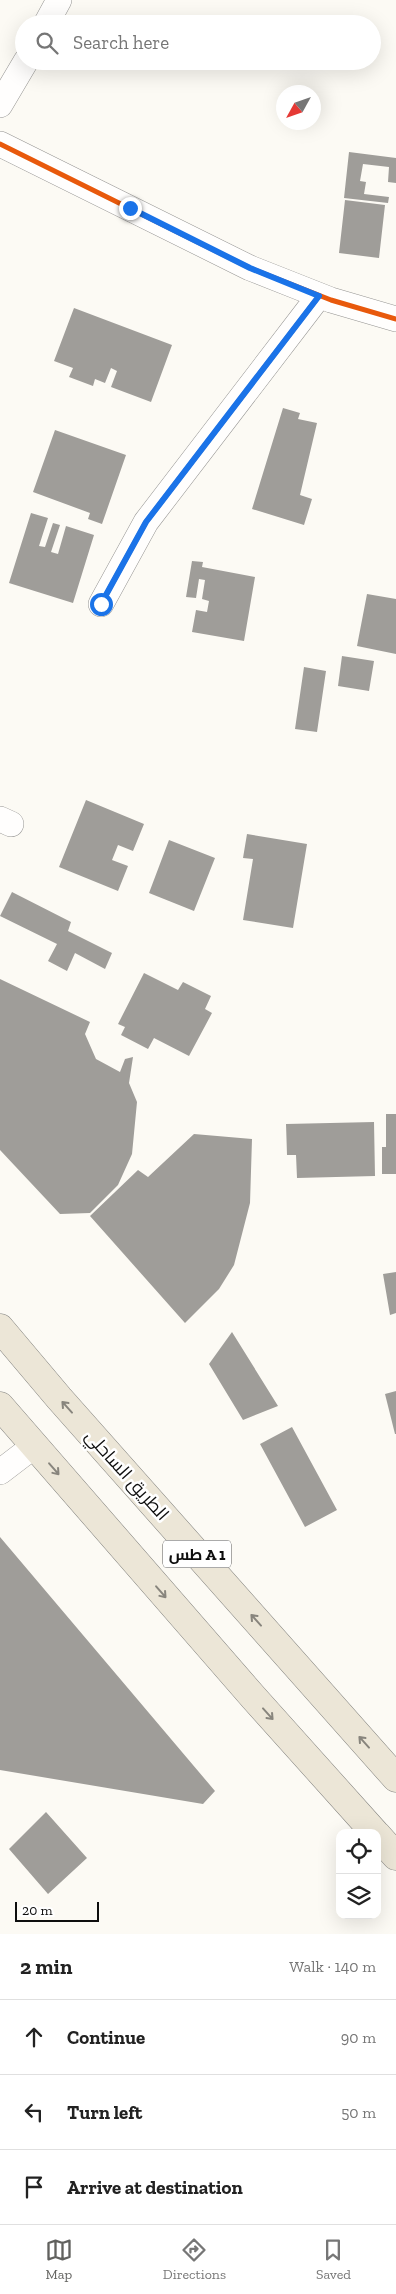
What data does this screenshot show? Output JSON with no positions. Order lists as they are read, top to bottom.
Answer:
{
  "streets": {
    "highway": ["الطريق الساحلي", "طس A 1"]
  },
  "scale_bar": "20 m",
  "north": "bottom left",
  "page": {
    "search": "Search here",
    "scale": "20 m",
    "heading": ["2 min", "Walk · 140 m"],
    "list": [
      ["Continue", "90 m"],
      ["Turn left", "50 m"],
      "Arrive at destination"
    ],
    "nav": ["Map", "Directions", "Saved"]
  }
}
